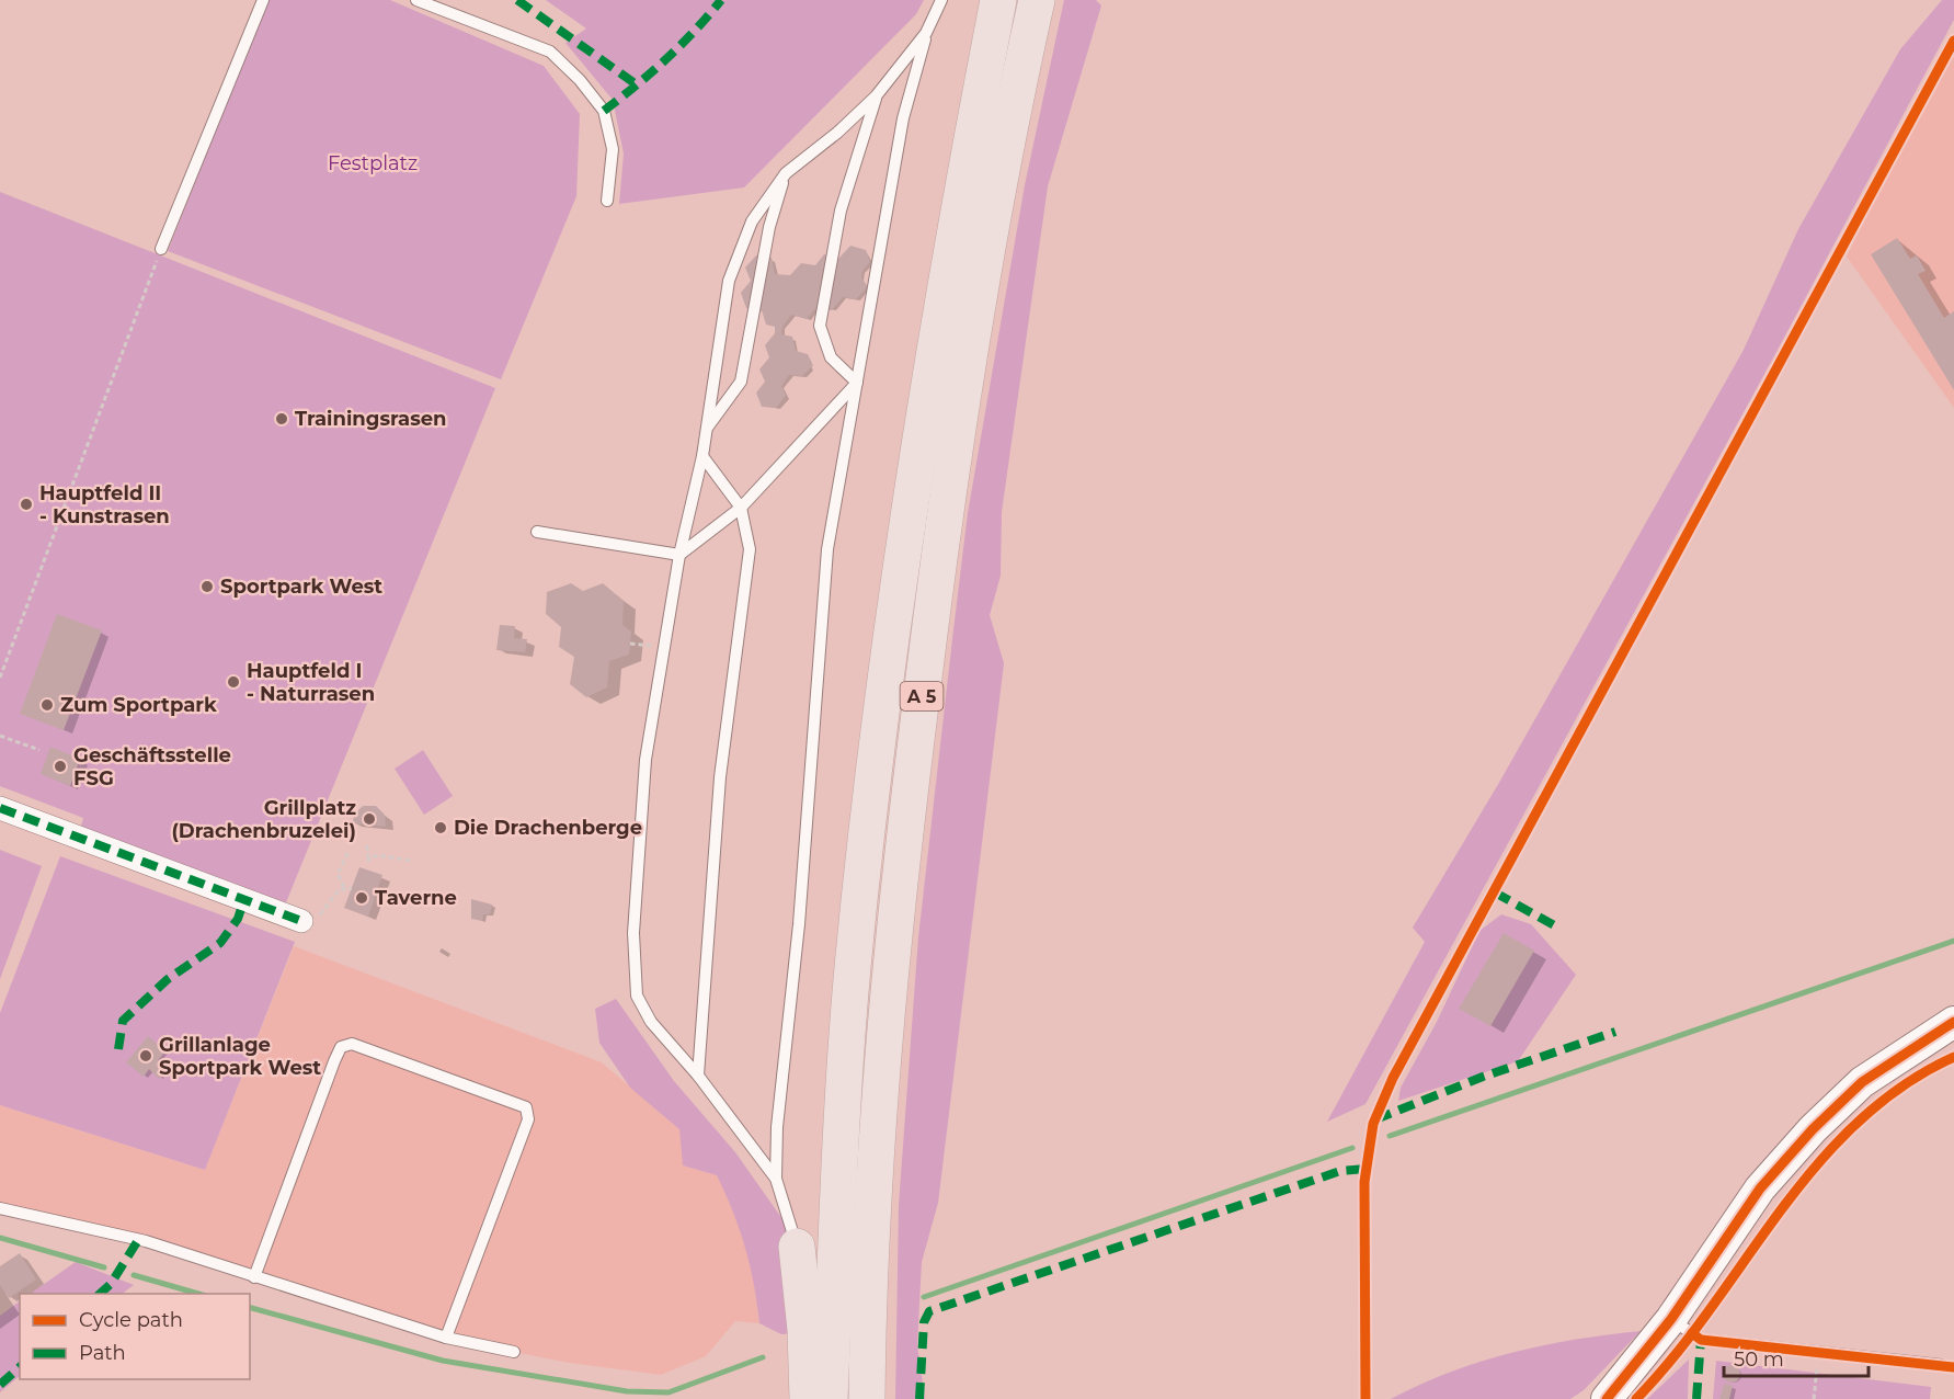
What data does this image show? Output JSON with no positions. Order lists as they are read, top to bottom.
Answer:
{
  "streets": {
    "highway": ["A 5"]
  },
  "parks": ["Festplatz"],
  "places": [
    "Trainingsrasen",
    "Hauptfeld II - Kunstrasen",
    "Sportpark West",
    "Hauptfeld I - Naturrasen",
    "Zum Sportpark",
    "Geschäftsstelle FSG",
    "Grillplatz (Drachenbruzelei)",
    "Die Drachenberge",
    "Taverne",
    "Grillanlage Sportpark West"
  ],
  "legend": ["Cycle path", "Path"],
  "scale_bar": "50 m"
}
